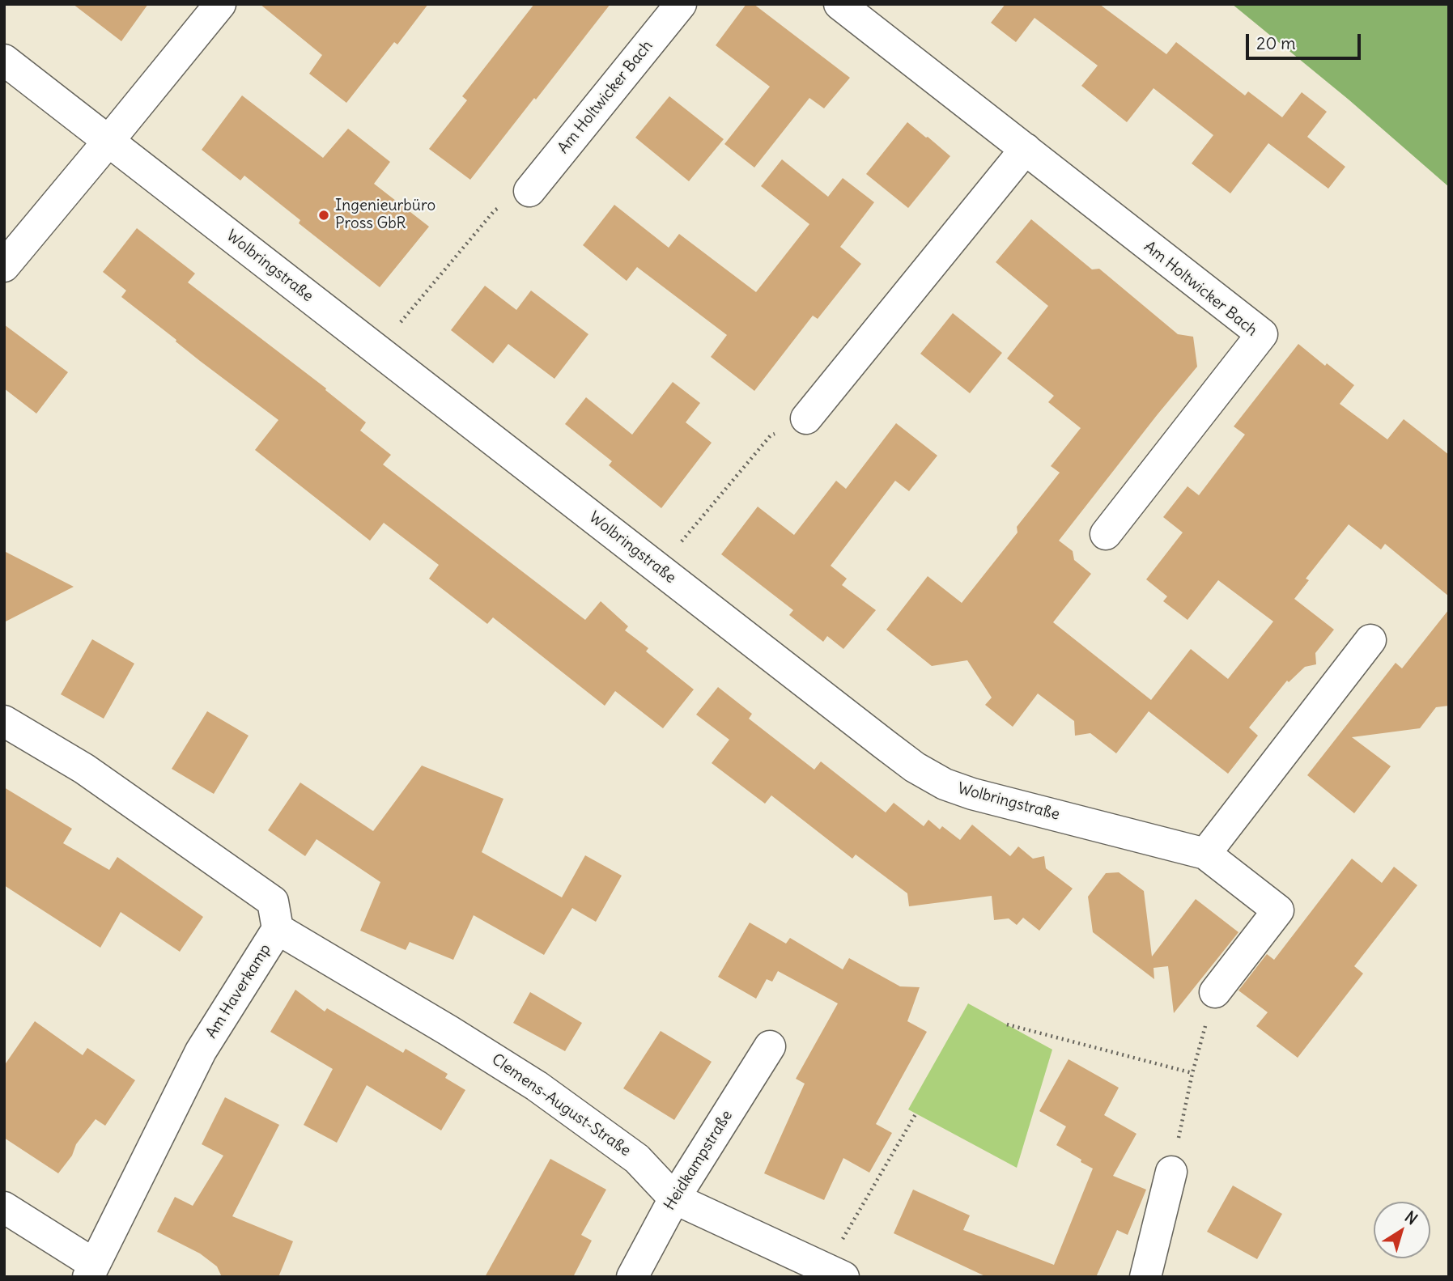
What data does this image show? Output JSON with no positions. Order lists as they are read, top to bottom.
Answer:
{
  "streets": {
    "street": [
      "Am Holtwicker Bach",
      "Wolbringstraße",
      "Am Haverkamp",
      "Clemens-August-Straße",
      "Heidkampstraße"
    ]
  },
  "crossings": [
    ["Am Haverkamp", "Clemens-August-Straße"],
    ["Clemens-August-Straße", "Heidkampstraße"]
  ],
  "places": ["Ingenieurbüro Pross GbR"],
  "scale_bar": "20 m",
  "north": "top right"
}
